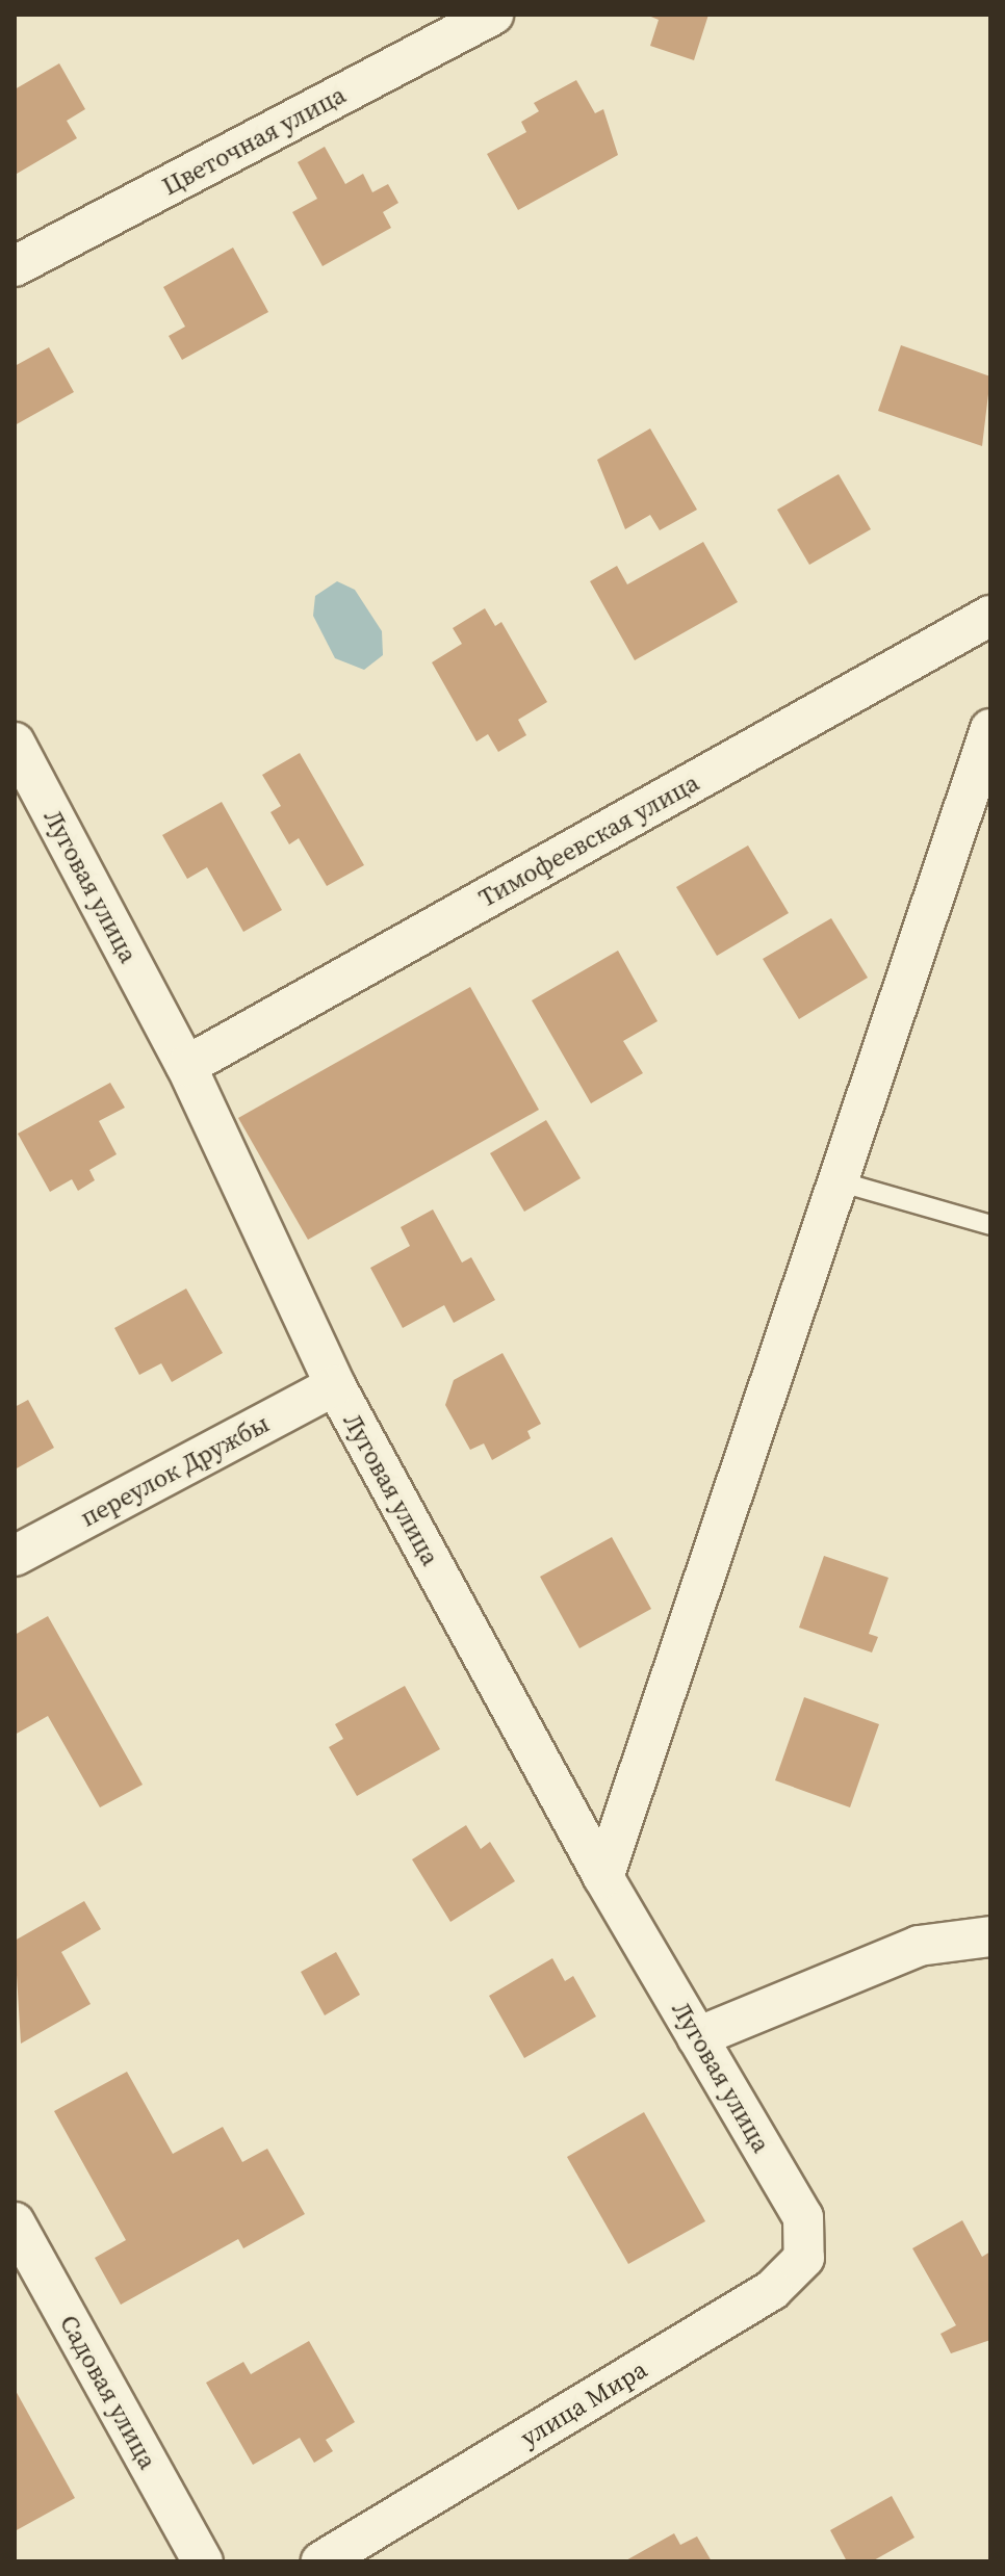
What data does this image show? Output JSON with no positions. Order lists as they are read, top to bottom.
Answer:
{
  "streets": {
    "street": [
      "Цветочная улица",
      "Тимофеевская улица",
      "Луговая улица",
      "переулок Дружбы",
      "Садовая улица",
      "улица Мира"
    ]
  },
  "crossings": [
    ["Тимофеевская улица", "Луговая улица"],
    ["Луговая улица", "переулок Дружбы"],
    ["Луговая улица", "улица Мира"]
  ]
}
